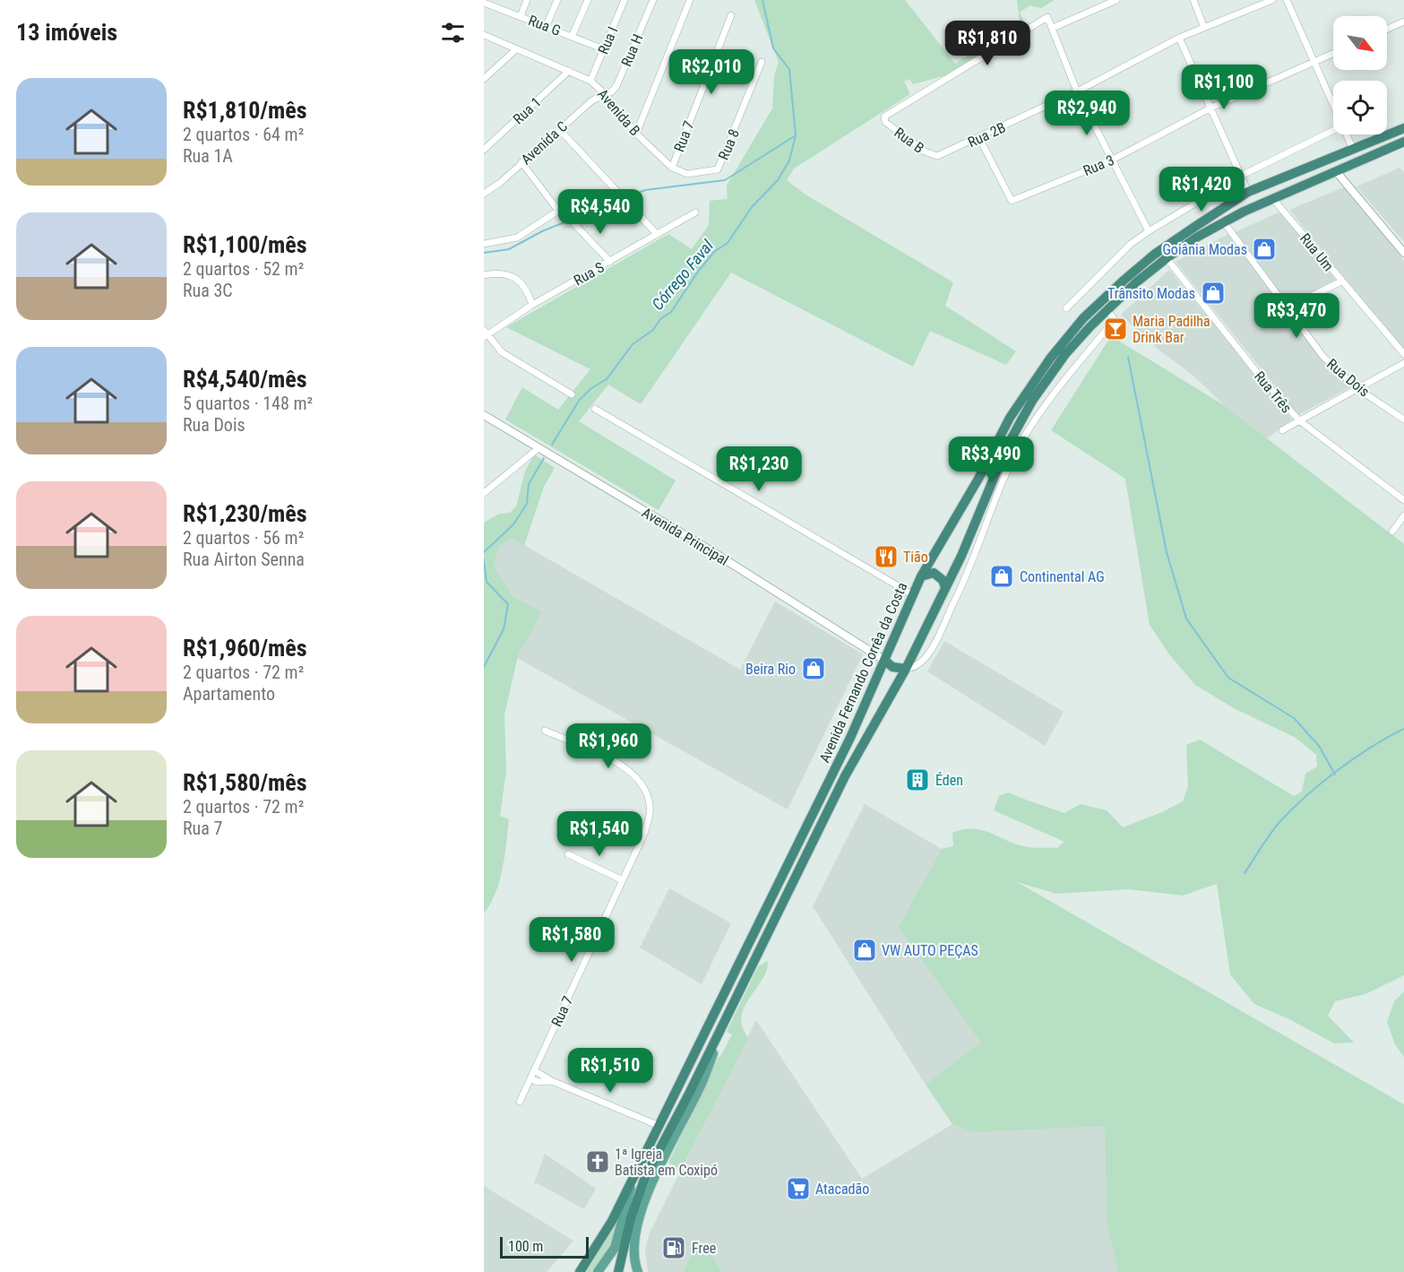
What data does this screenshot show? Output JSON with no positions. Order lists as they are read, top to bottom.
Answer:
{
  "streets": {
    "highway": ["Avenida Fernando Corrêa da Costa"],
    "street": [
      "Rua G",
      "Rua I",
      "Rua H",
      "Rua 1",
      "Avenida B",
      "Rua 2B",
      "Rua 7",
      "Rua B",
      "Avenida C",
      "Rua 8",
      "Rua 3",
      "Rua Um",
      "Rua S",
      "Rua Dois",
      "Rua Três",
      "Avenida Principal"
    ]
  },
  "crossings": [
    ["Rua G", "Rua I"],
    ["Rua I", "Avenida B"],
    ["Rua H", "Avenida B"],
    ["Rua H", "Avenida C"],
    ["Rua 1", "Avenida B"],
    ["Avenida B", "Rua 7"],
    ["Avenida B", "Avenida C"],
    ["Avenida B", "Rua 8"],
    ["Rua 2B", "Rua B"],
    ["Rua 2B", "Rua 3"],
    ["Rua Um", "Avenida Fernando Corrêa da Costa"],
    ["Rua Dois", "Avenida Fernando Corrêa da Costa"],
    ["Rua Três", "Avenida Fernando Corrêa da Costa"],
    ["Avenida Principal", "Avenida Fernando Corrêa da Costa"]
  ],
  "water": ["Córrego Faval"],
  "places": {
    "shop": [
      "Goiânia Modas",
      "Trânsito Modas",
      "Continental AG",
      "Beira Rio",
      "VW AUTO PEÇAS"
    ],
    "bar": ["Maria Padilha Drink Bar"],
    "restaurant": ["Tião"],
    "building": ["Éden"],
    "church": ["1ª Igreja Batista em Coxipó"],
    "supermarket": ["Atacadão"],
    "fuel station": ["Free"]
  },
  "scale_bar": "100 m",
  "north": "bottom right",
  "page": {
    "heading": "13 imóveis",
    "price": [
      "R$1,810",
      "R$2,010",
      "R$1,100",
      "R$2,940",
      "R$1,420",
      "R$4,540",
      "R$3,470",
      "R$3,490",
      "R$1,230",
      "R$1,960",
      "R$1,540",
      "R$1,580",
      "R$1,510"
    ],
    "list": [
      {
        "name": "R$1,810/mês",
        "note": "2 quartos · 64 m² · Rua 1A"
      },
      {
        "name": "R$1,100/mês",
        "note": "2 quartos · 52 m² · Rua 3C"
      },
      {
        "name": "R$4,540/mês",
        "note": "5 quartos · 148 m² · Rua Dois"
      },
      {
        "name": "R$1,230/mês",
        "note": "2 quartos · 56 m² · Rua Airton Senna"
      },
      {
        "name": "R$1,960/mês",
        "note": "2 quartos · 72 m² · Apartamento"
      },
      {
        "name": "R$1,580/mês",
        "note": "2 quartos · 72 m² · Rua 7"
      }
    ],
    "scale": "100 m"
  }
}
